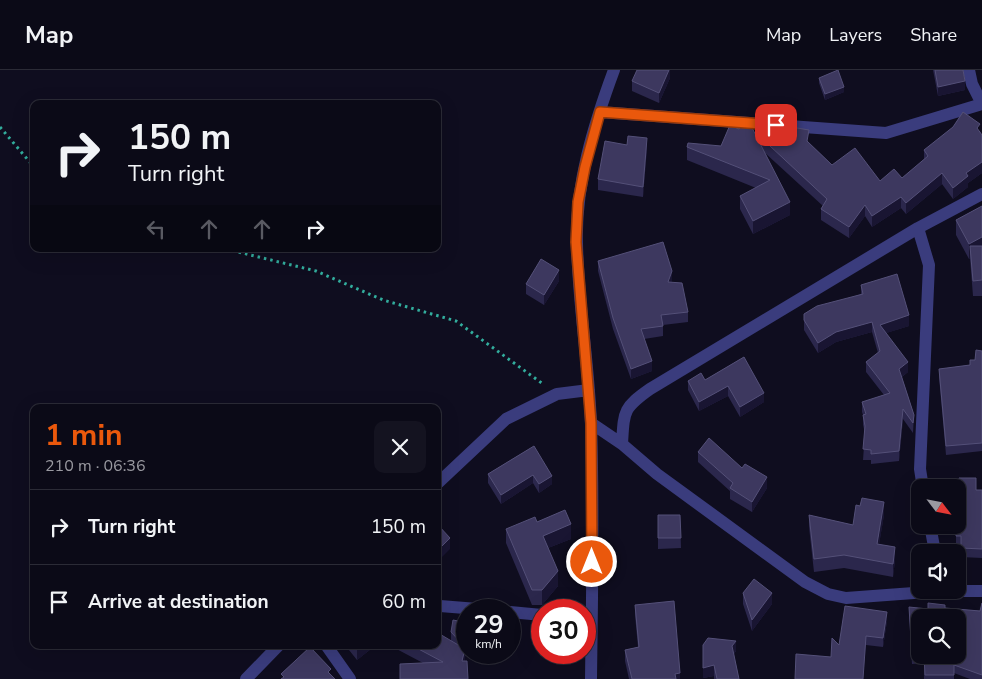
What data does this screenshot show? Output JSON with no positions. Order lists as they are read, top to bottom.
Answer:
{
  "north": "bottom right",
  "page": {
    "header": "Map",
    "nav": ["Map", "Layers", "Share"],
    "turn": ["150 m", "Turn right"],
    "heading": ["1 min", "210 m · 06:36"],
    "list": [
      {
        "name": "Turn right",
        "value": "150 m"
      },
      {
        "name": "Arrive at destination",
        "value": "60 m"
      }
    ],
    "speed": "29 km/h",
    "limit": "30"
  }
}
